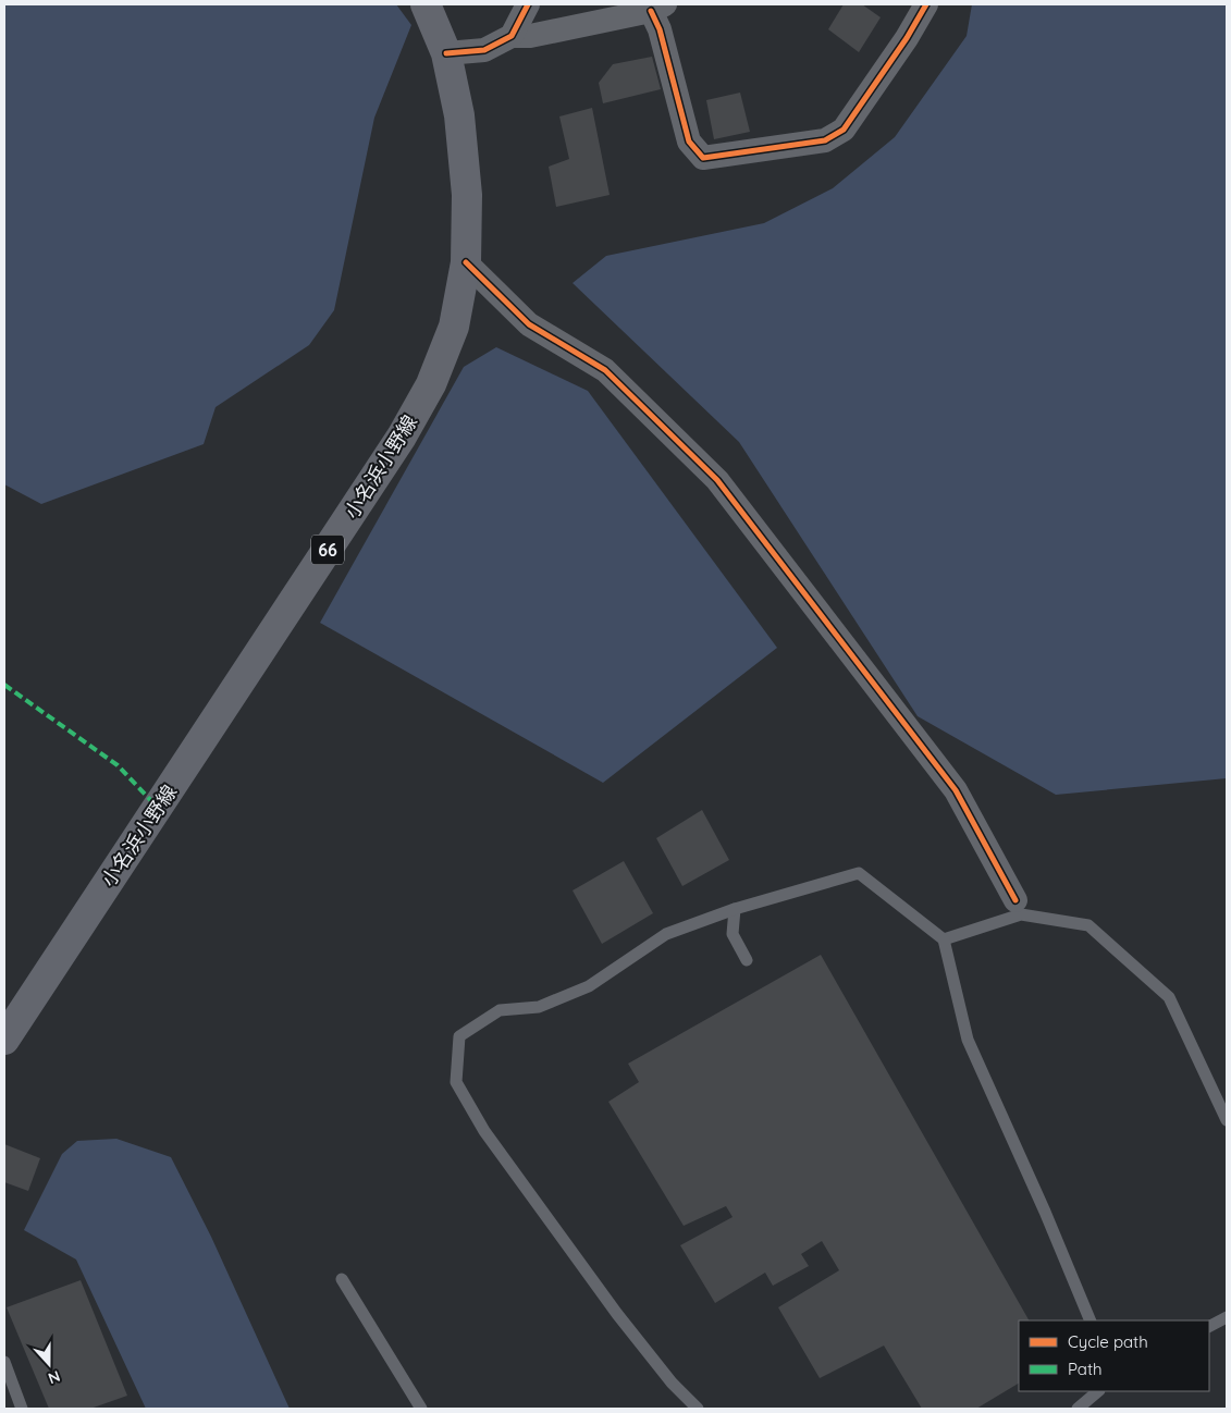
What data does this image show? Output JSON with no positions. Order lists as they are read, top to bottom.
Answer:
{
  "streets": {
    "main road": ["小名浜小野線", "66"]
  },
  "legend": ["Cycle path", "Path"],
  "north": "bottom"
}
